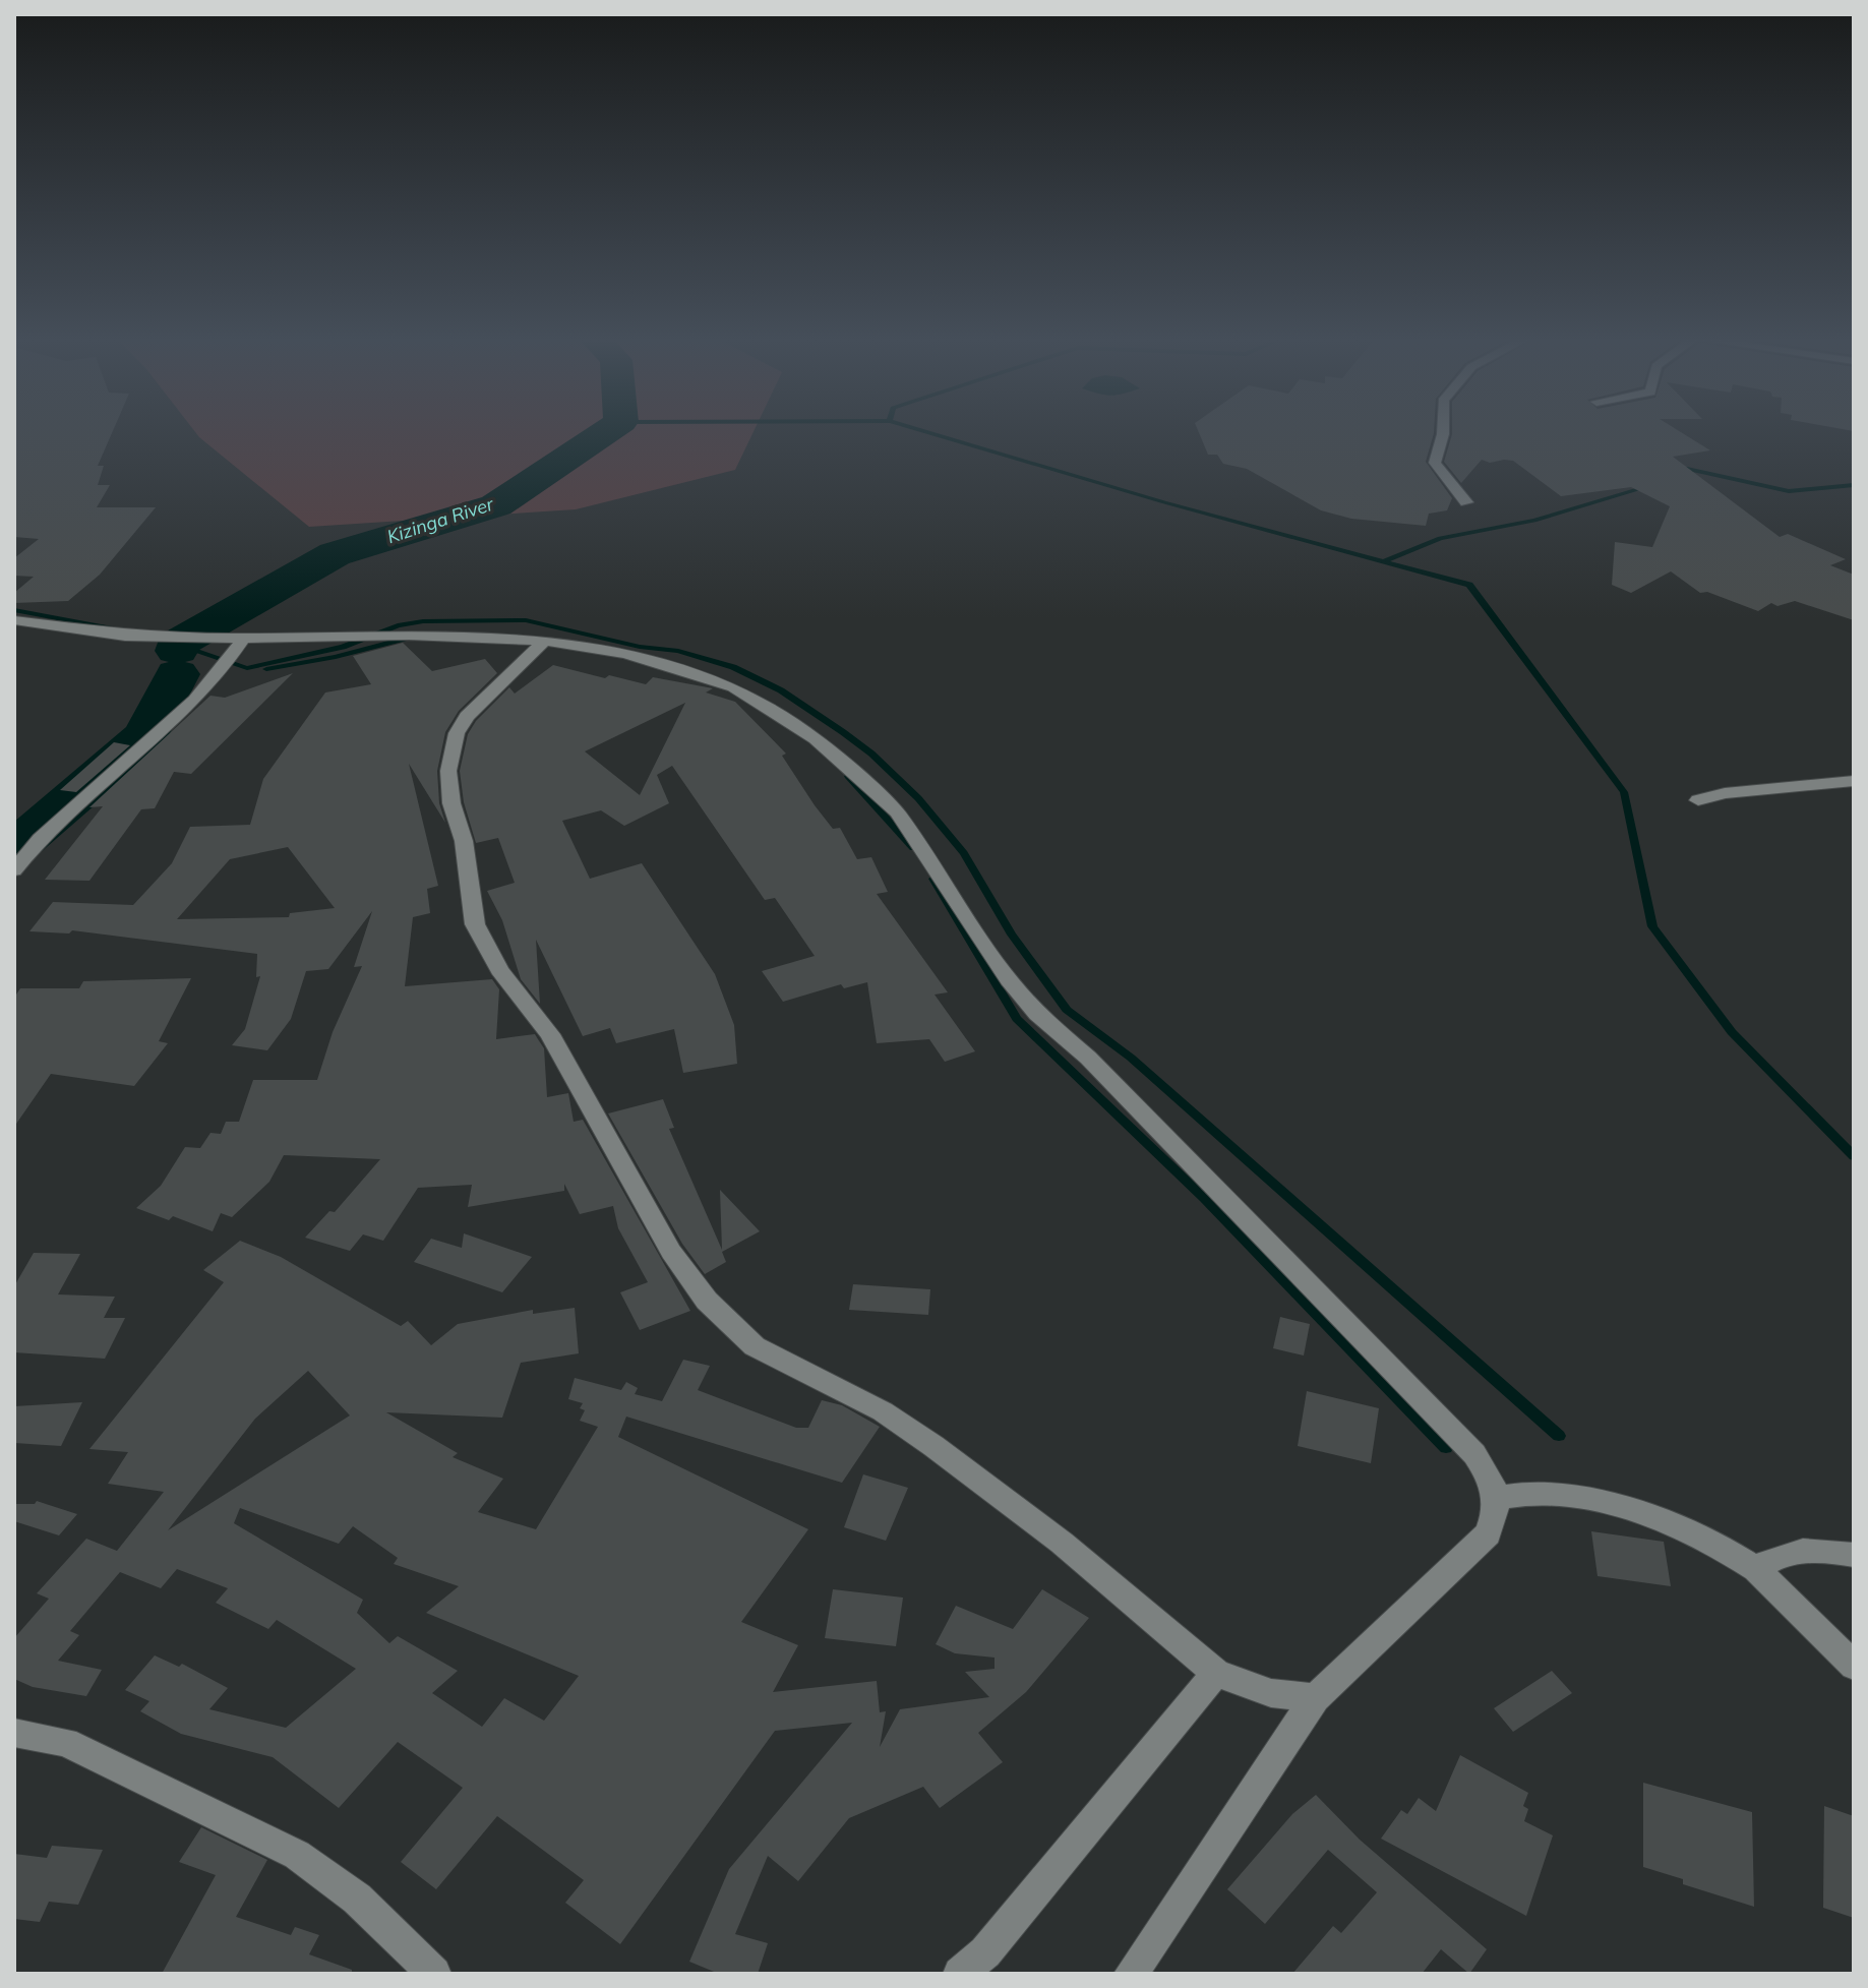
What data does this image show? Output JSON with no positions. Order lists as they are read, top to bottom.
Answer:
{
  "water": ["Kizinga River"]
}
